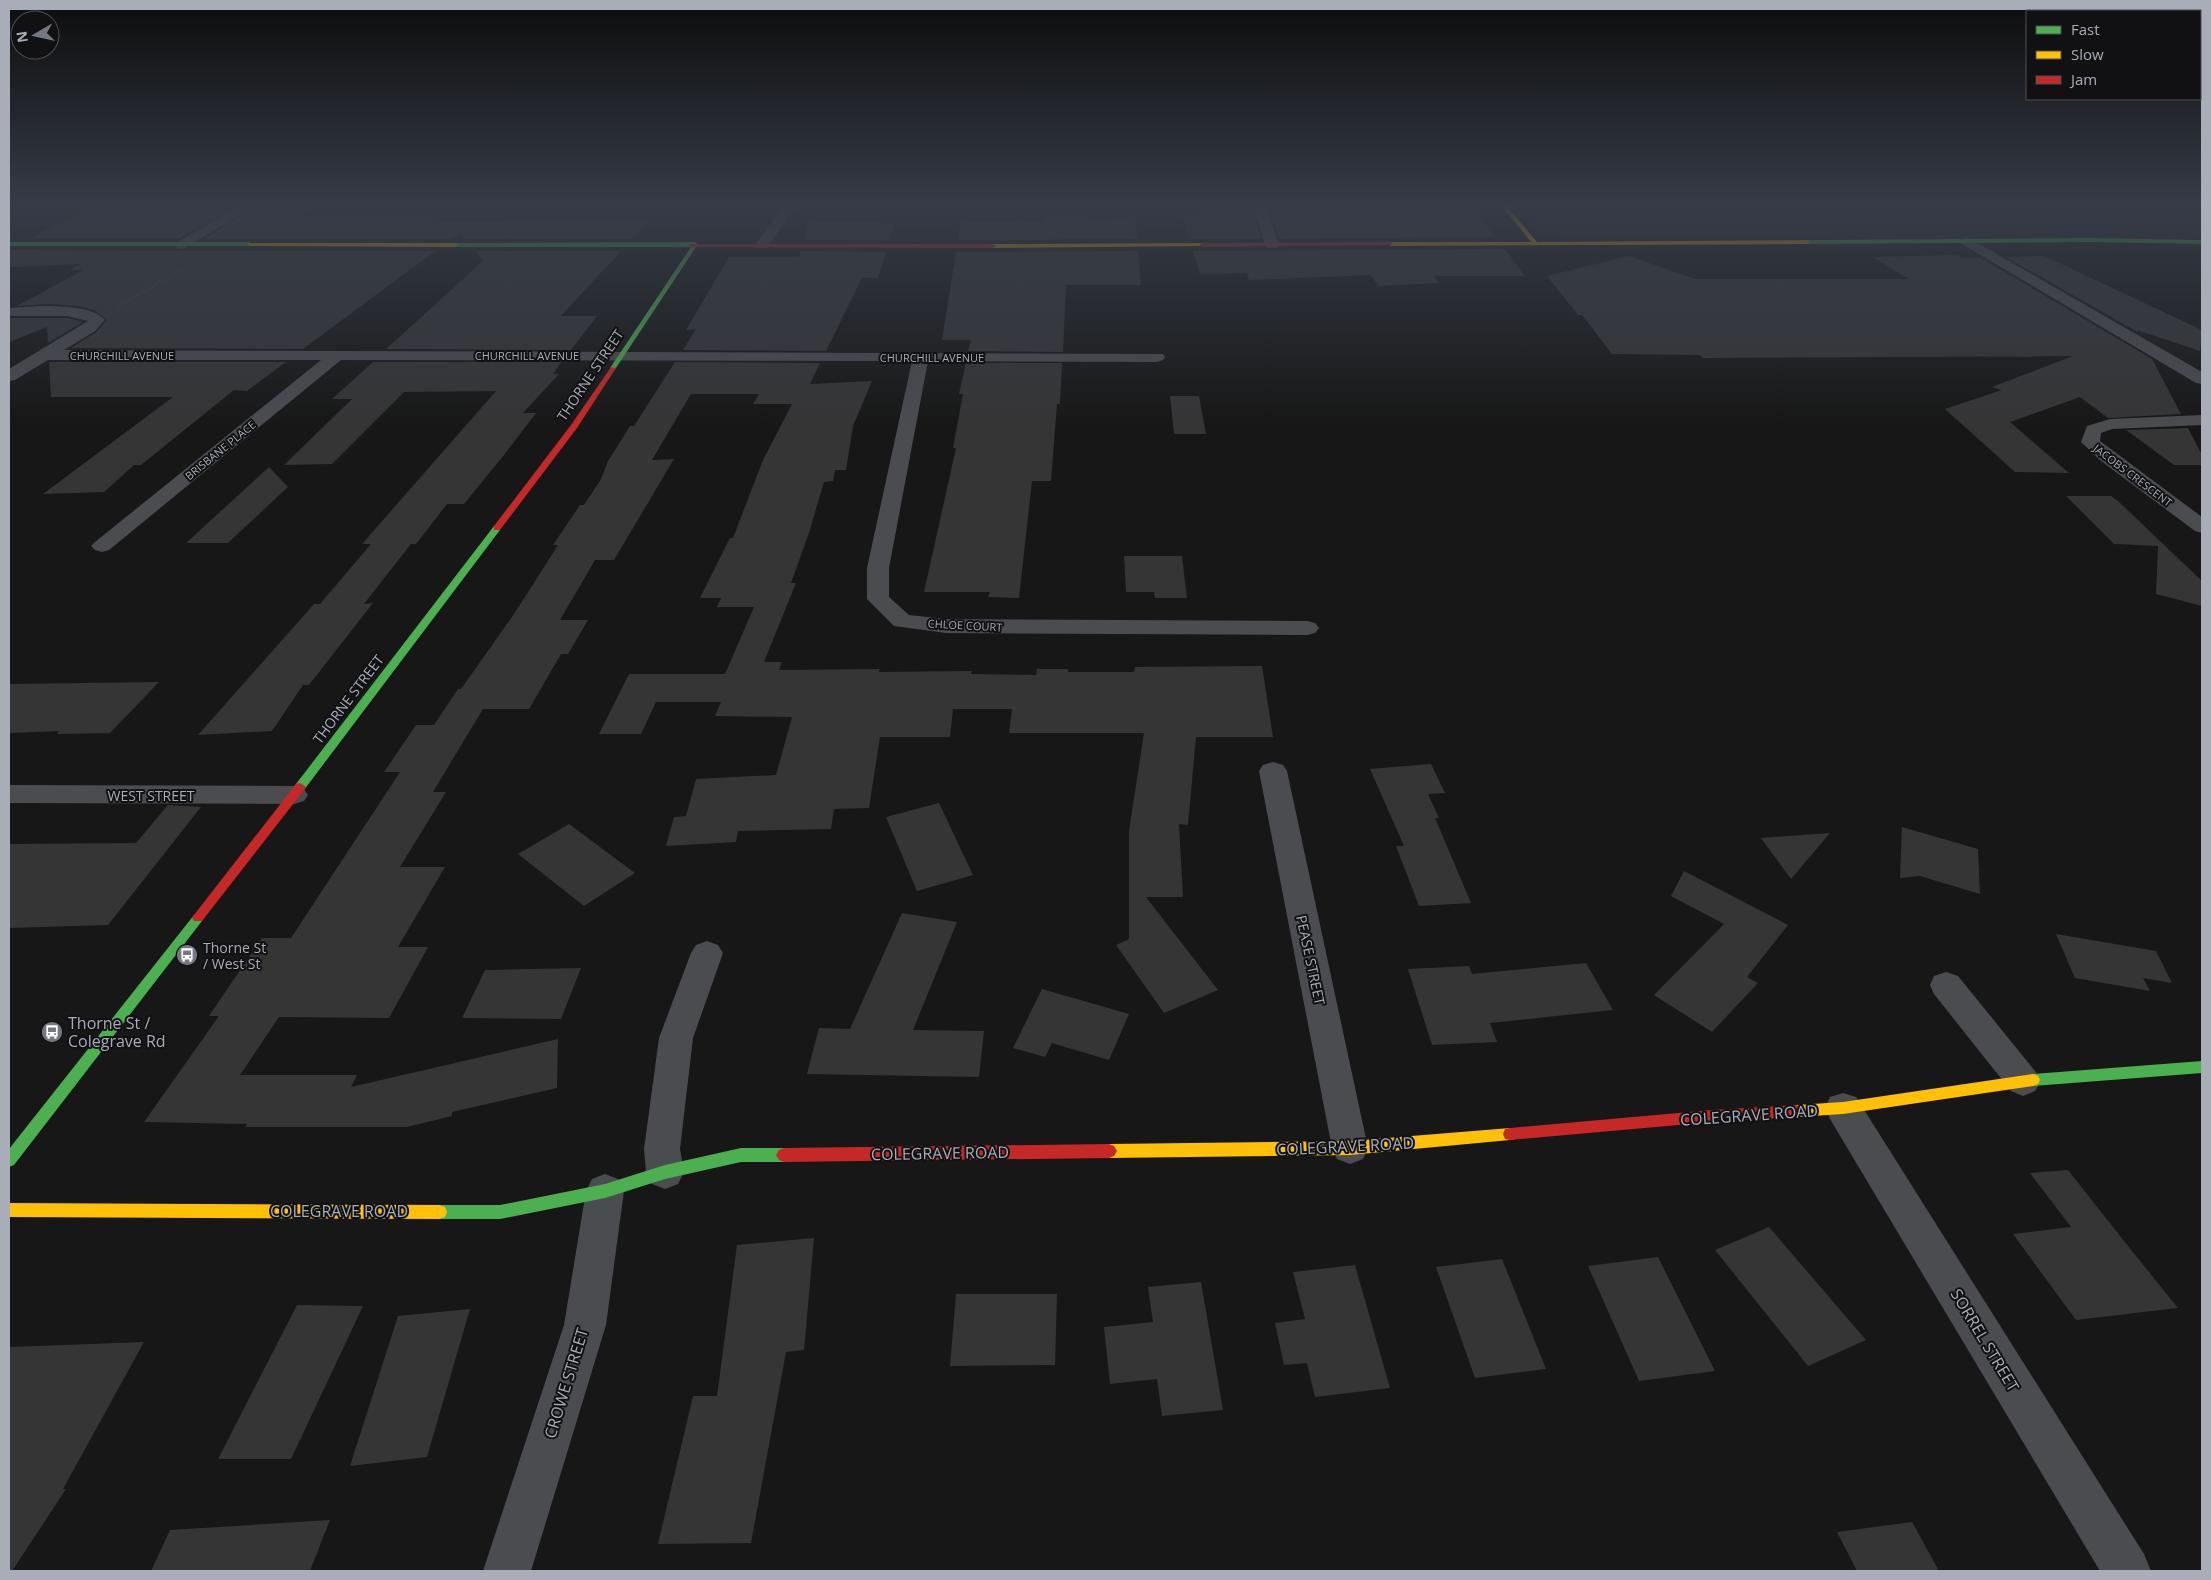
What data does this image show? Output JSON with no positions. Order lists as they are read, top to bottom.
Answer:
{
  "streets": {
    "main road": ["THORNE STREET", "COLEGRAVE ROAD"],
    "street": [
      "CHURCHILL AVENUE",
      "BRISBANE PLACE",
      "JACOBS CRESCENT",
      "CHLOE COURT",
      "WEST STREET",
      "PEASE STREET",
      "SORREL STREET",
      "CROWE STREET"
    ]
  },
  "crossings": [
    ["CHURCHILL AVENUE", "THORNE STREET"],
    ["CHURCHILL AVENUE", "BRISBANE PLACE"],
    ["CHURCHILL AVENUE", "CHLOE COURT"],
    ["THORNE STREET", "WEST STREET"],
    ["PEASE STREET", "COLEGRAVE ROAD"],
    ["COLEGRAVE ROAD", "SORREL STREET"],
    ["COLEGRAVE ROAD", "CROWE STREET"]
  ],
  "places": {
    "bus stop": ["Thorne St / West St", "Thorne St / Colegrave Rd"]
  },
  "legend": ["Fast", "Slow", "Jam"],
  "north": "left"
}
